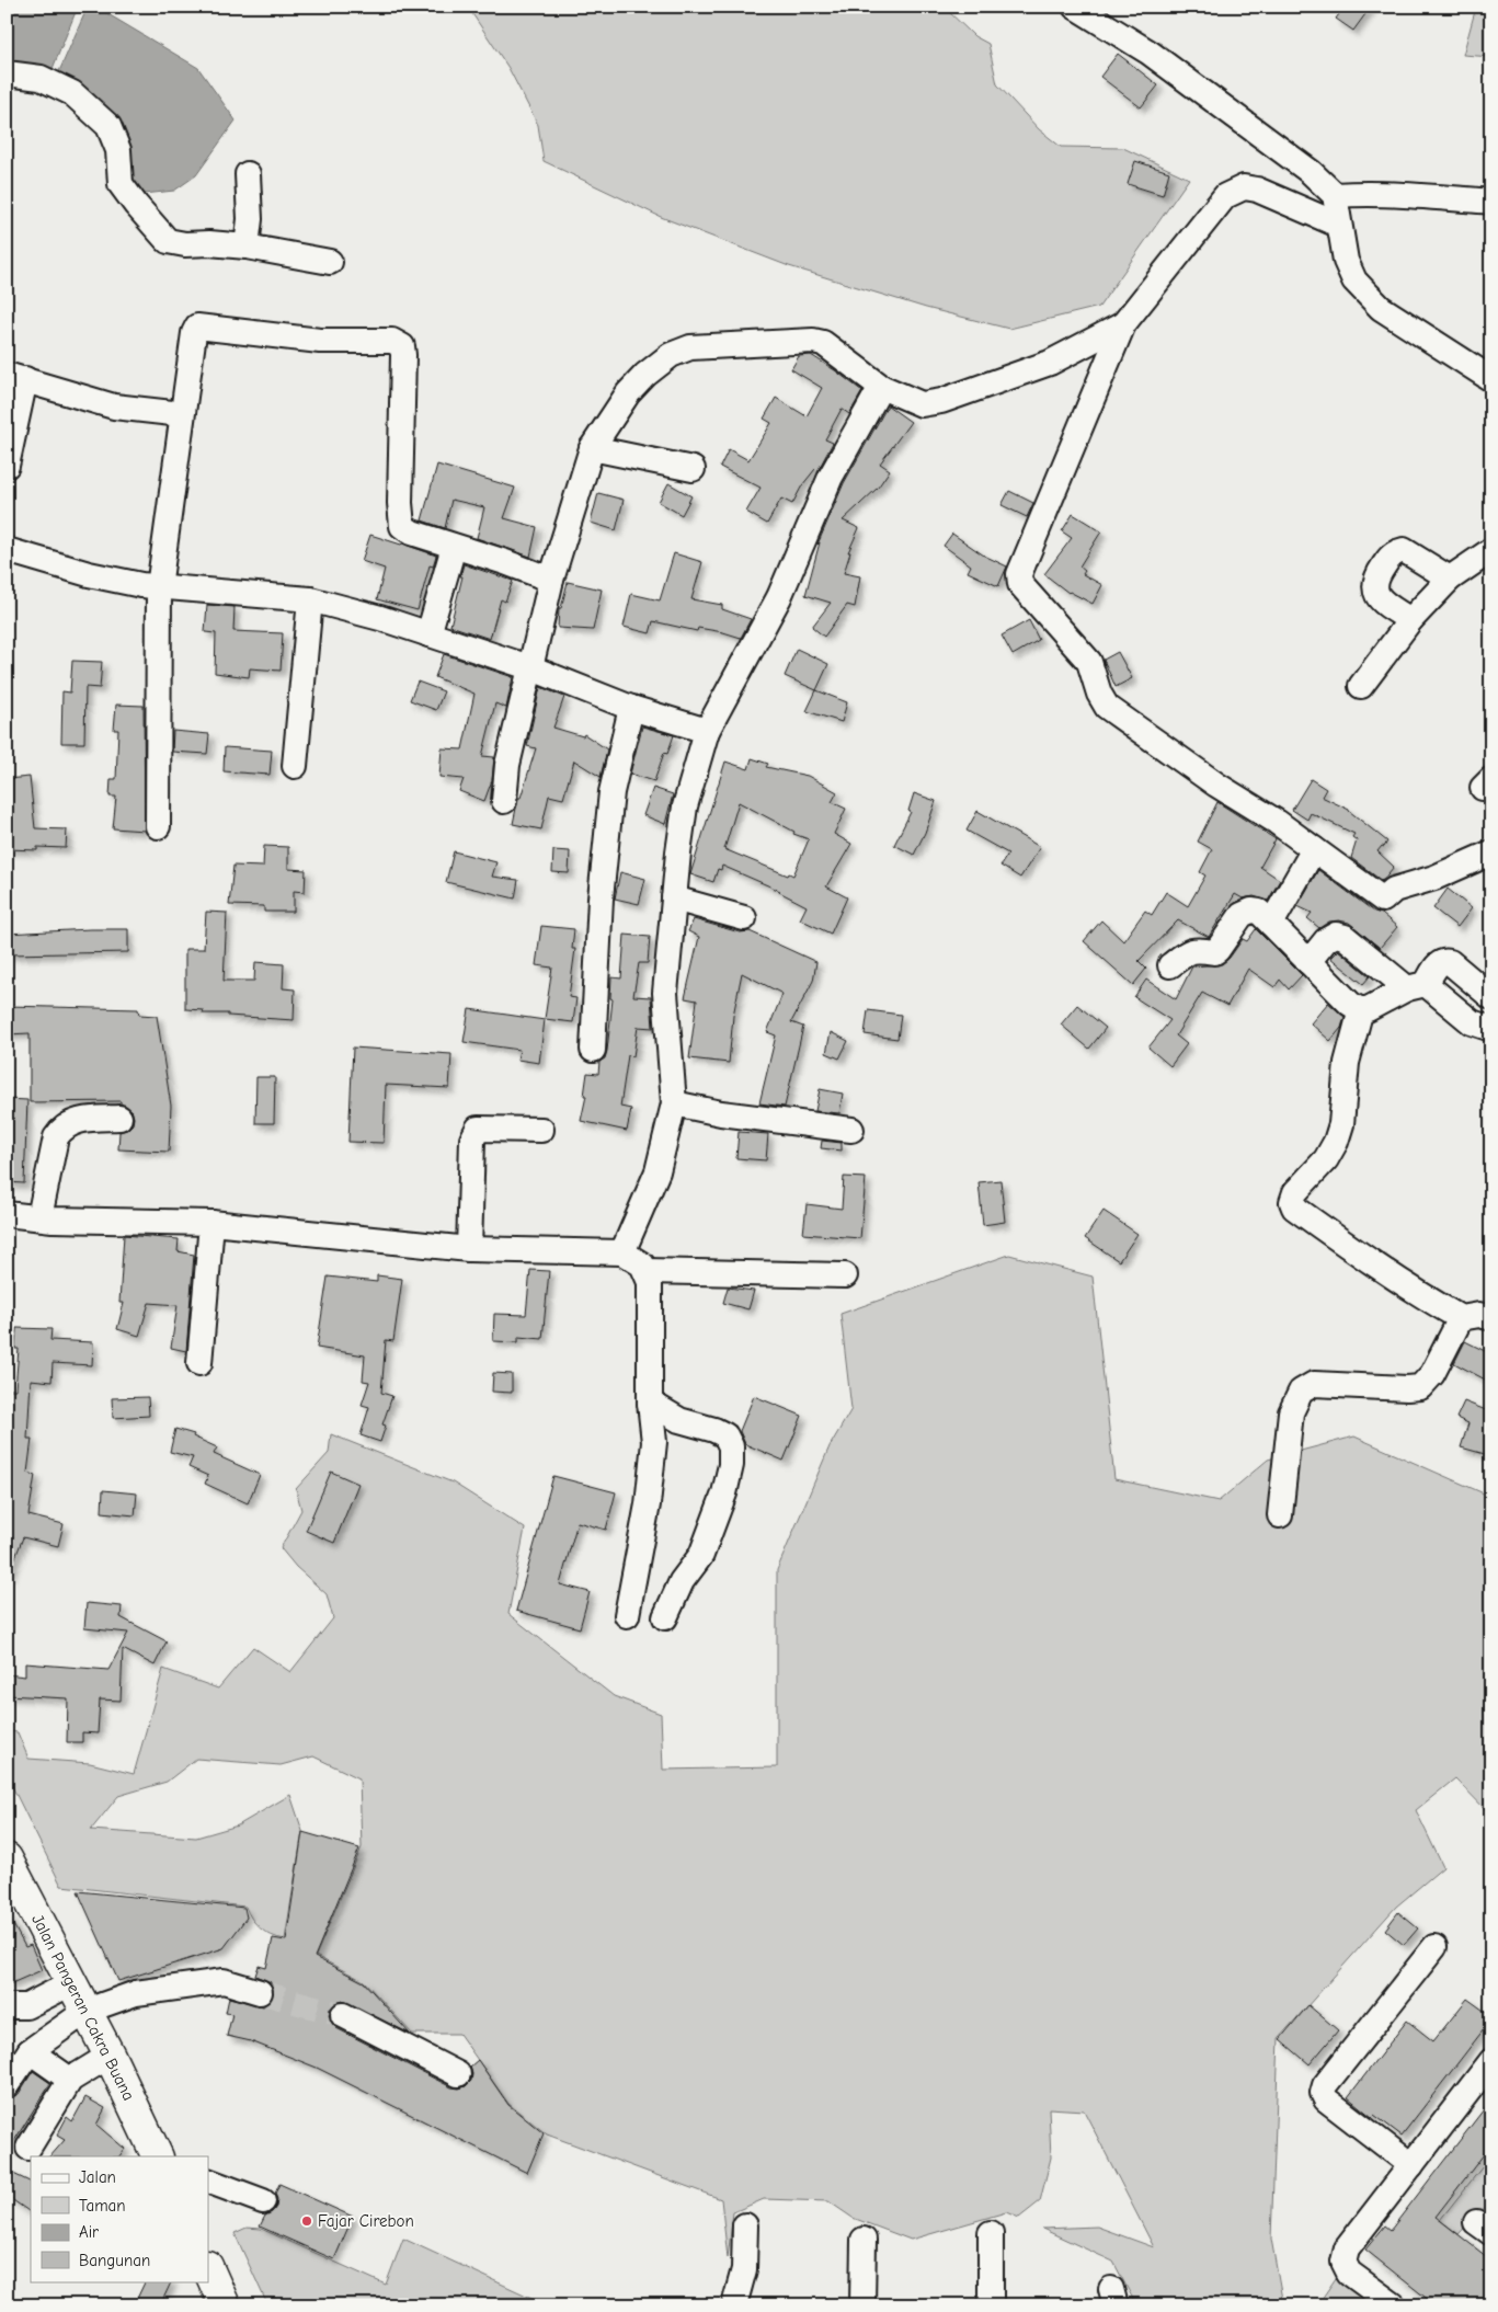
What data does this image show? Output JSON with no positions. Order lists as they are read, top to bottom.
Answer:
{
  "streets": {
    "main road": ["Jalan Pangeran Cakra Buana"]
  },
  "places": ["Fajar Cirebon"],
  "legend": [
    "Jalan",
    "Taman",
    "Air",
    "Bangunan"
  ]
}
